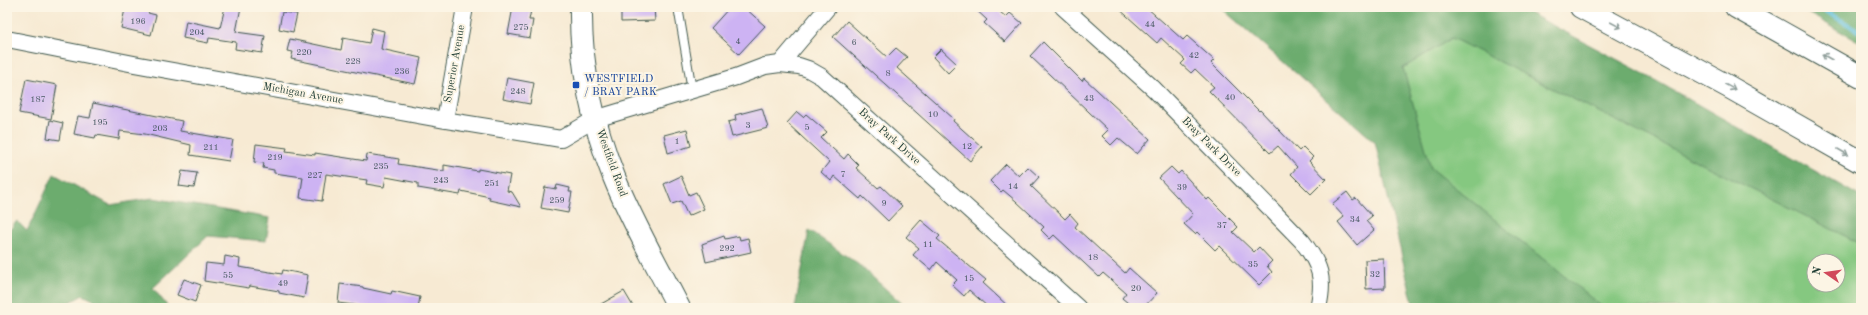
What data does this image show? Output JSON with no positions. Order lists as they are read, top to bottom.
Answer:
{
  "streets": {
    "main road": ["Westfield Road"],
    "street": ["Superior Avenue", "Michigan Avenue", "Bray Park Drive"]
  },
  "crossings": [
    ["Superior Avenue", "Michigan Avenue"],
    ["Michigan Avenue", "Bray Park Drive"],
    ["Michigan Avenue", "Westfield Road"],
    ["Bray Park Drive", "Westfield Road"]
  ],
  "places": {
    "transit": ["WESTFIELD / BRAY PARK"]
  },
  "house_numbers": [
    "196",
    "44",
    "275",
    "204",
    "4",
    "6",
    "220",
    "42",
    "228",
    "236",
    "8",
    "248",
    "40",
    "43",
    "187",
    "10",
    "195",
    "3",
    "5",
    "203",
    "1",
    "12",
    "211",
    "219",
    "235",
    "7",
    "227",
    "243",
    "251",
    "14",
    "39",
    "259",
    "9",
    "34",
    "37",
    "11",
    "292",
    "18",
    "35",
    "32",
    "55",
    "15",
    "49",
    "20"
  ],
  "north": "left"
}
